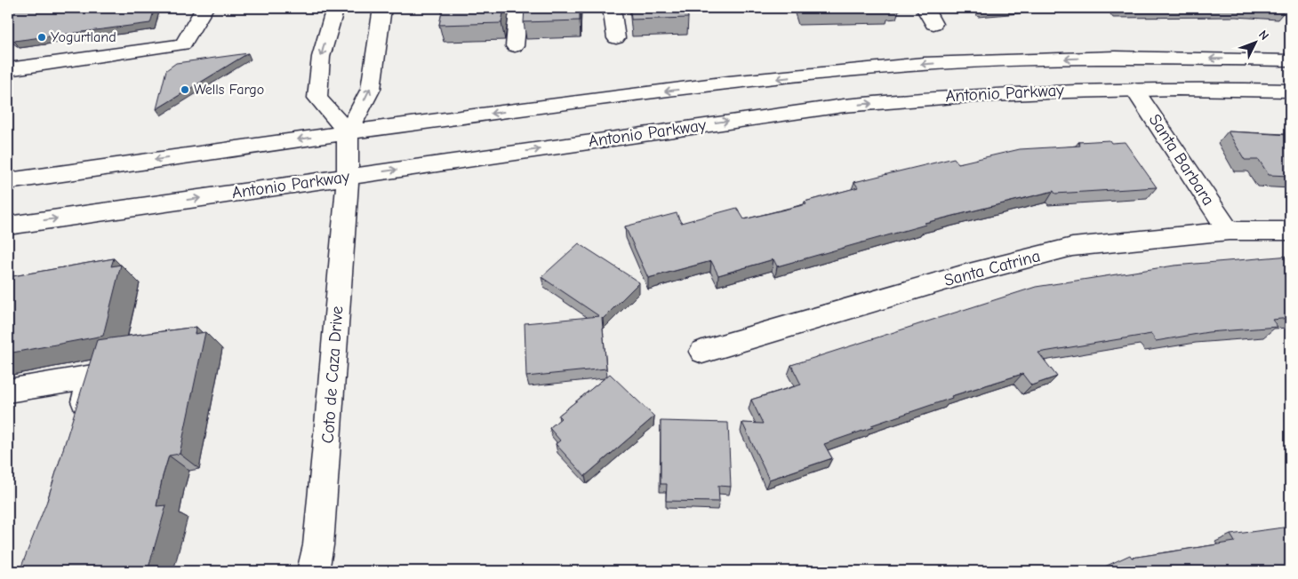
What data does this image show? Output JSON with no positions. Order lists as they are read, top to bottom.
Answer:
{
  "streets": {
    "main road": [
      "Antonio Parkway",
      "Santa Barbara",
      "Santa Catrina",
      "Coto de Caza Drive"
    ]
  },
  "crossings": [
    ["Antonio Parkway", "Santa Barbara"],
    ["Antonio Parkway", "Coto de Caza Drive"],
    ["Santa Barbara", "Santa Catrina"]
  ],
  "places": ["Yogurtland", "Wells Fargo"],
  "north": "top right"
}
